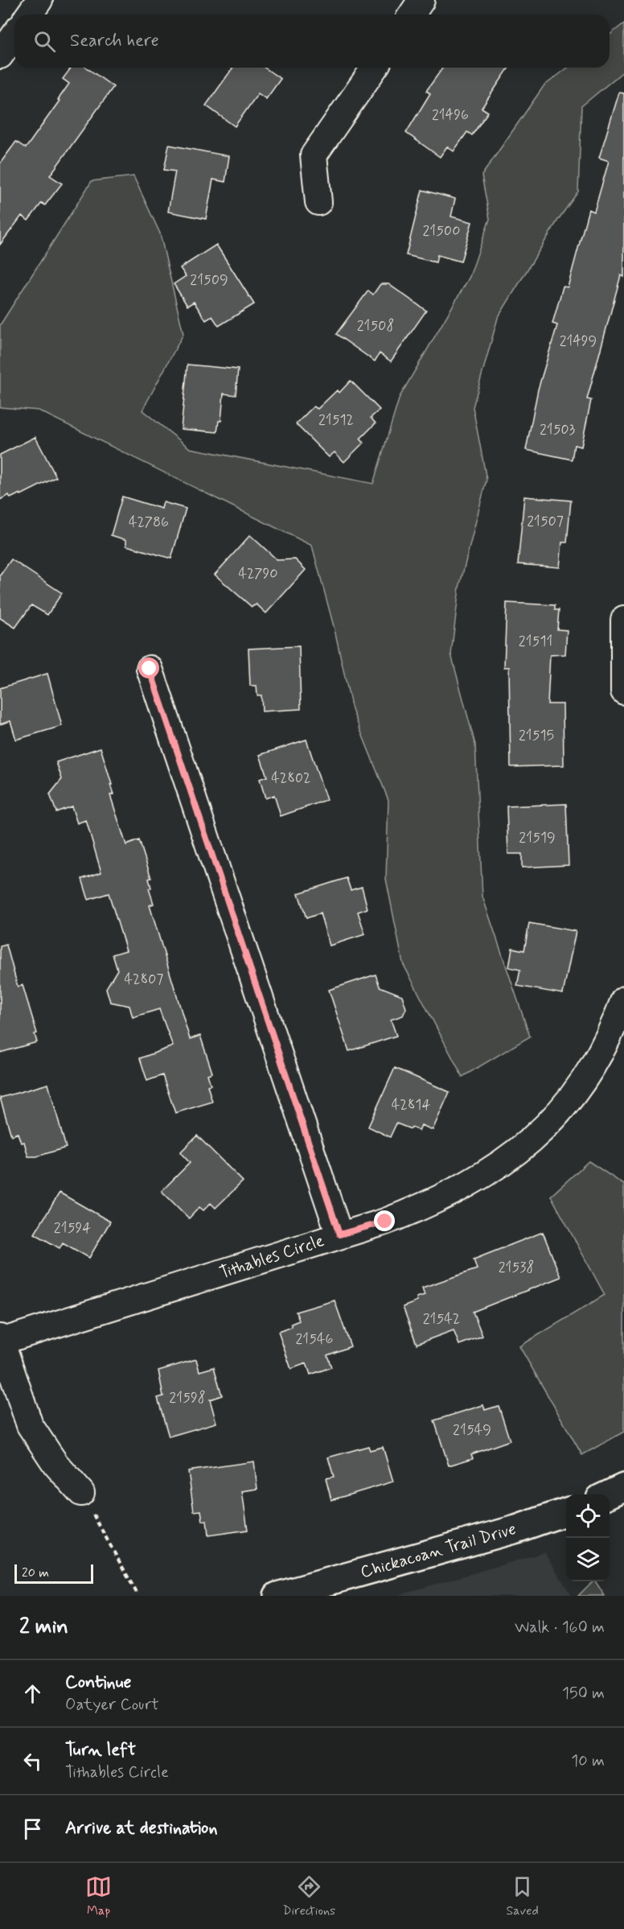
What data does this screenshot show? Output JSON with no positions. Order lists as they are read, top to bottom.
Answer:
{
  "streets": {
    "street": ["Tithables Circle", "Chickacoan Trail Drive"]
  },
  "house_numbers": [
    "21496",
    "21500",
    "21509",
    "21508",
    "21499",
    "21512",
    "21503",
    "21507",
    "42786",
    "42790",
    "21511",
    "21515",
    "42802",
    "21519",
    "42807",
    "42814",
    "21594",
    "21538",
    "21542",
    "21546",
    "21598",
    "21549"
  ],
  "scale_bar": "20 m",
  "page": {
    "search": "Search here",
    "scale": "20 m",
    "heading": ["2 min", "Walk · 160 m"],
    "list": [
      ["Continue", "Oatyer Court", "150 m"],
      ["Turn left", "Tithables Circle", "10 m"],
      "Arrive at destination"
    ],
    "nav": ["Map", "Directions", "Saved"]
  }
}
